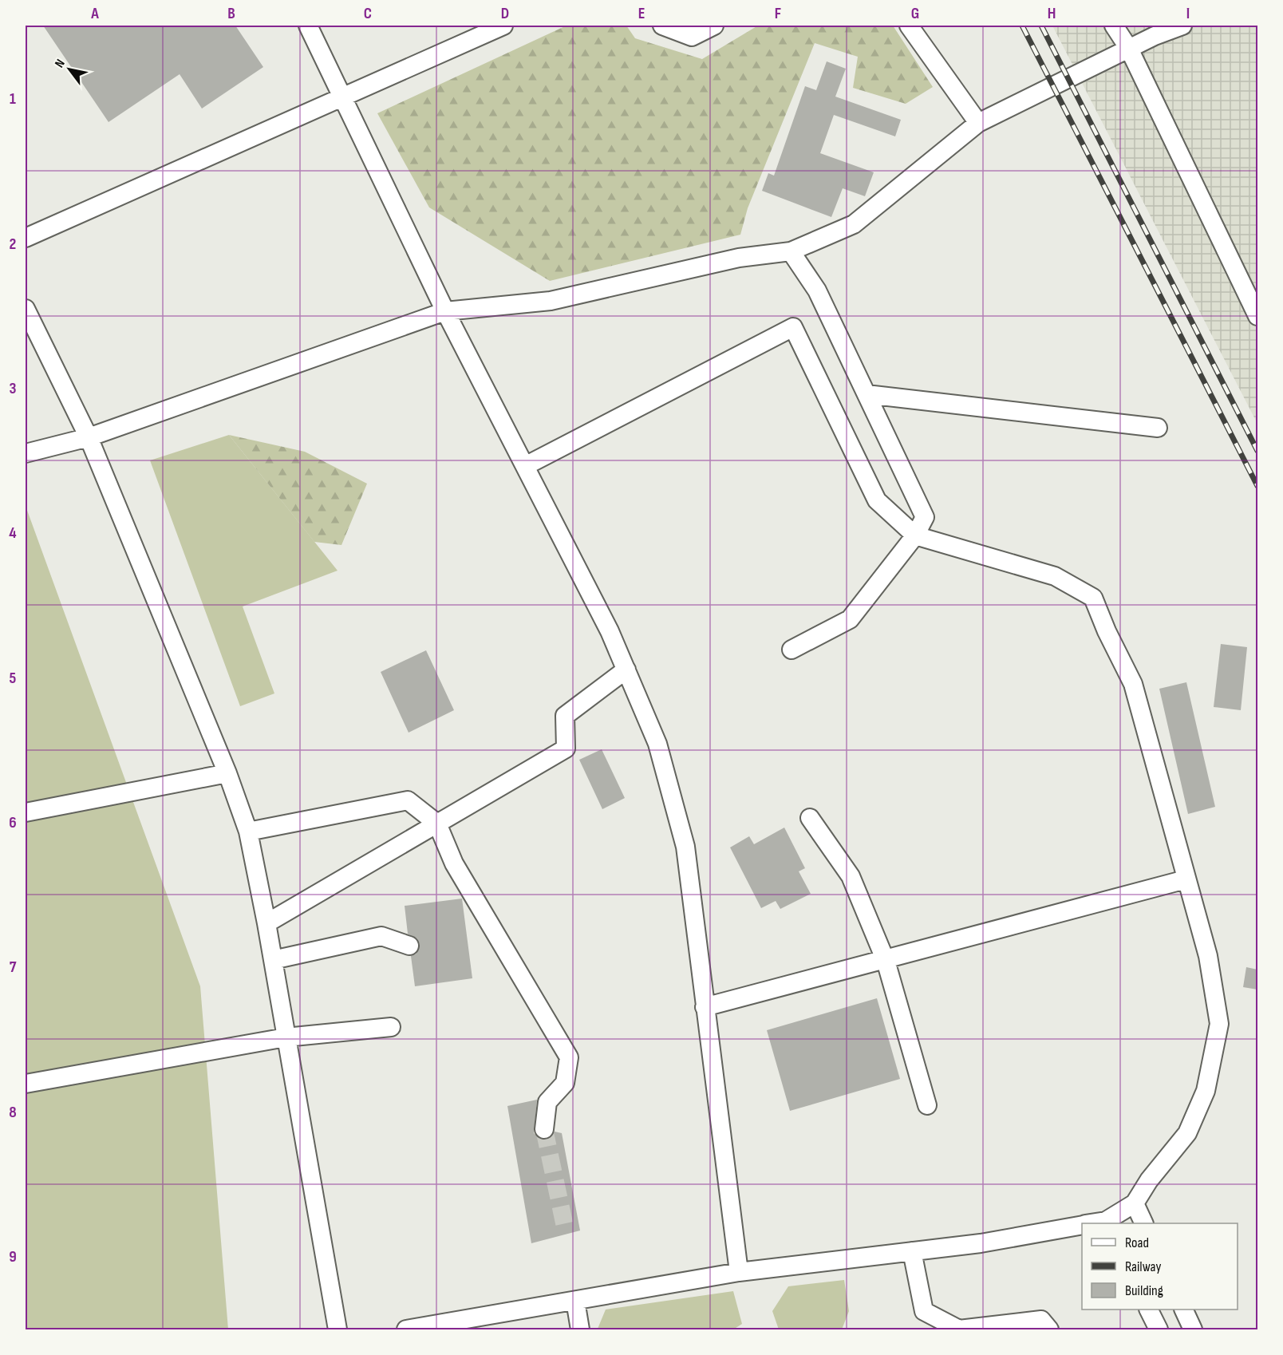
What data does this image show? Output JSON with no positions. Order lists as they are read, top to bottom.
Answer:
{
  "legend": ["Road", "Railway", "Building"],
  "north": "top left",
  "grid": {
    "columns": [
      "A",
      "B",
      "C",
      "D",
      "E",
      "F",
      "G",
      "H",
      "I"
    ],
    "rows": [
      "1",
      "2",
      "3",
      "4",
      "5",
      "6",
      "7",
      "8",
      "9"
    ]
  }
}
